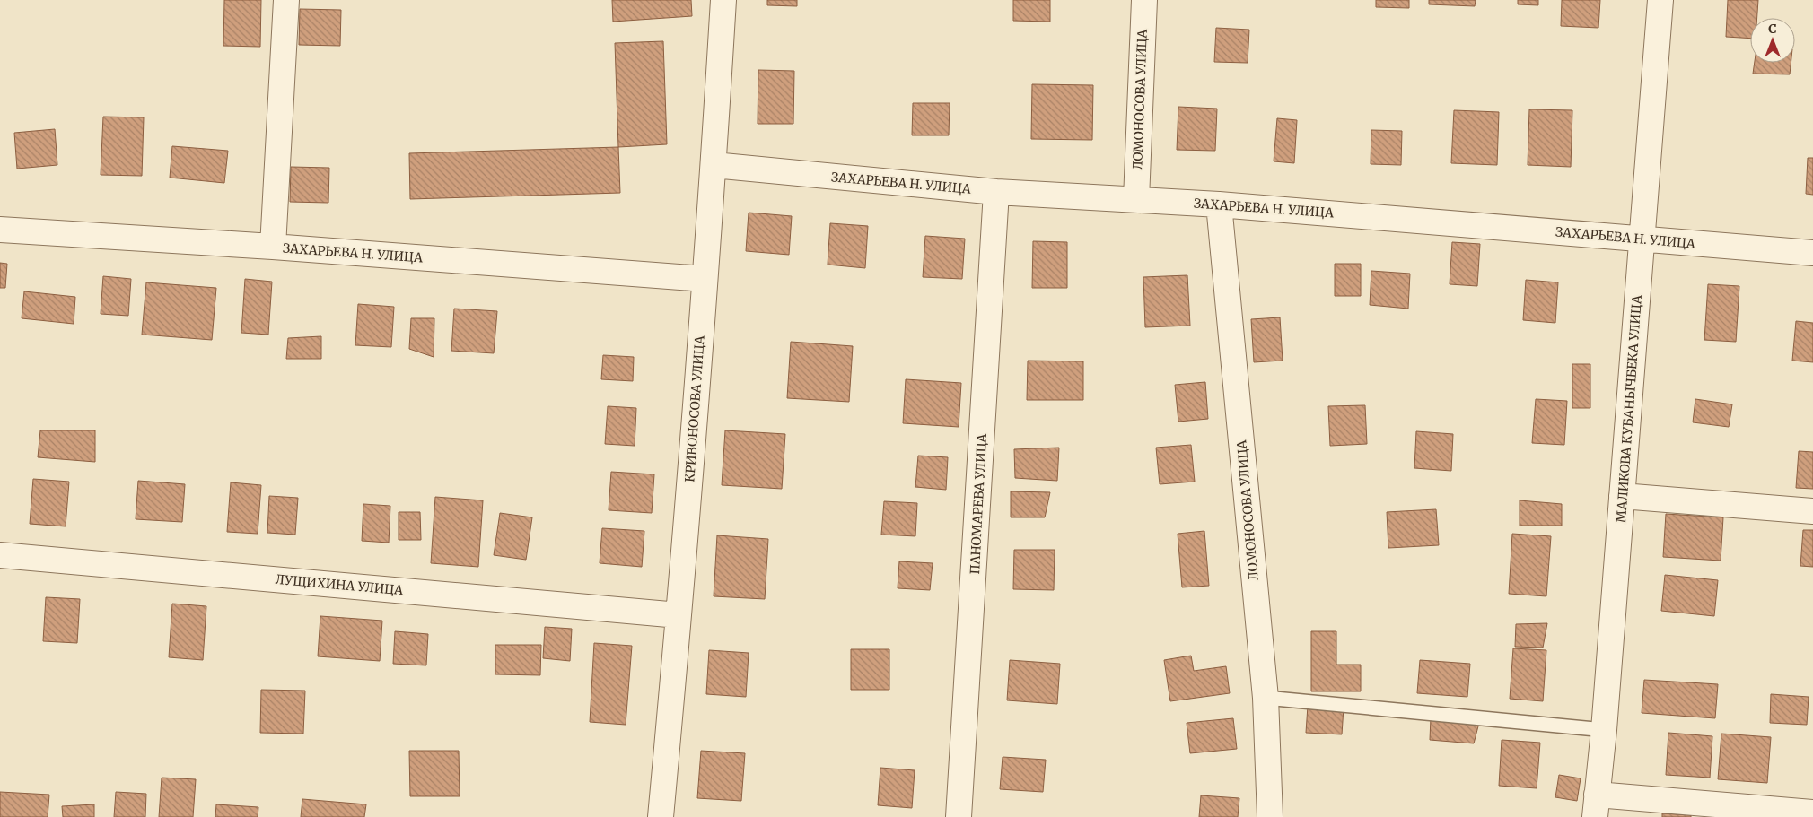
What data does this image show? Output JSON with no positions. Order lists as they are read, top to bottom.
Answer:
{
  "streets": {
    "street": [
      "ЛОМОНОСОВА УЛИЦА",
      "ЗАХАРЬЕВА Н. УЛИЦА",
      "КРИВОНОСОВА УЛИЦА",
      "МАЛИКОВА КУБАНЫЧБЕКА УЛИЦА",
      "ПАНОМАРЕВА УЛИЦА",
      "ЛУЩИХИНА УЛИЦА"
    ]
  },
  "crossings": [
    ["ЛОМОНОСОВА УЛИЦА", "ЗАХАРЬЕВА Н. УЛИЦА"],
    ["ЗАХАРЬЕВА Н. УЛИЦА", "КРИВОНОСОВА УЛИЦА"],
    ["ЗАХАРЬЕВА Н. УЛИЦА", "МАЛИКОВА КУБАНЫЧБЕКА УЛИЦА"],
    ["ЗАХАРЬЕВА Н. УЛИЦА", "ПАНОМАРЕВА УЛИЦА"],
    ["КРИВОНОСОВА УЛИЦА", "ЛУЩИХИНА УЛИЦА"]
  ],
  "north": "top"
}
